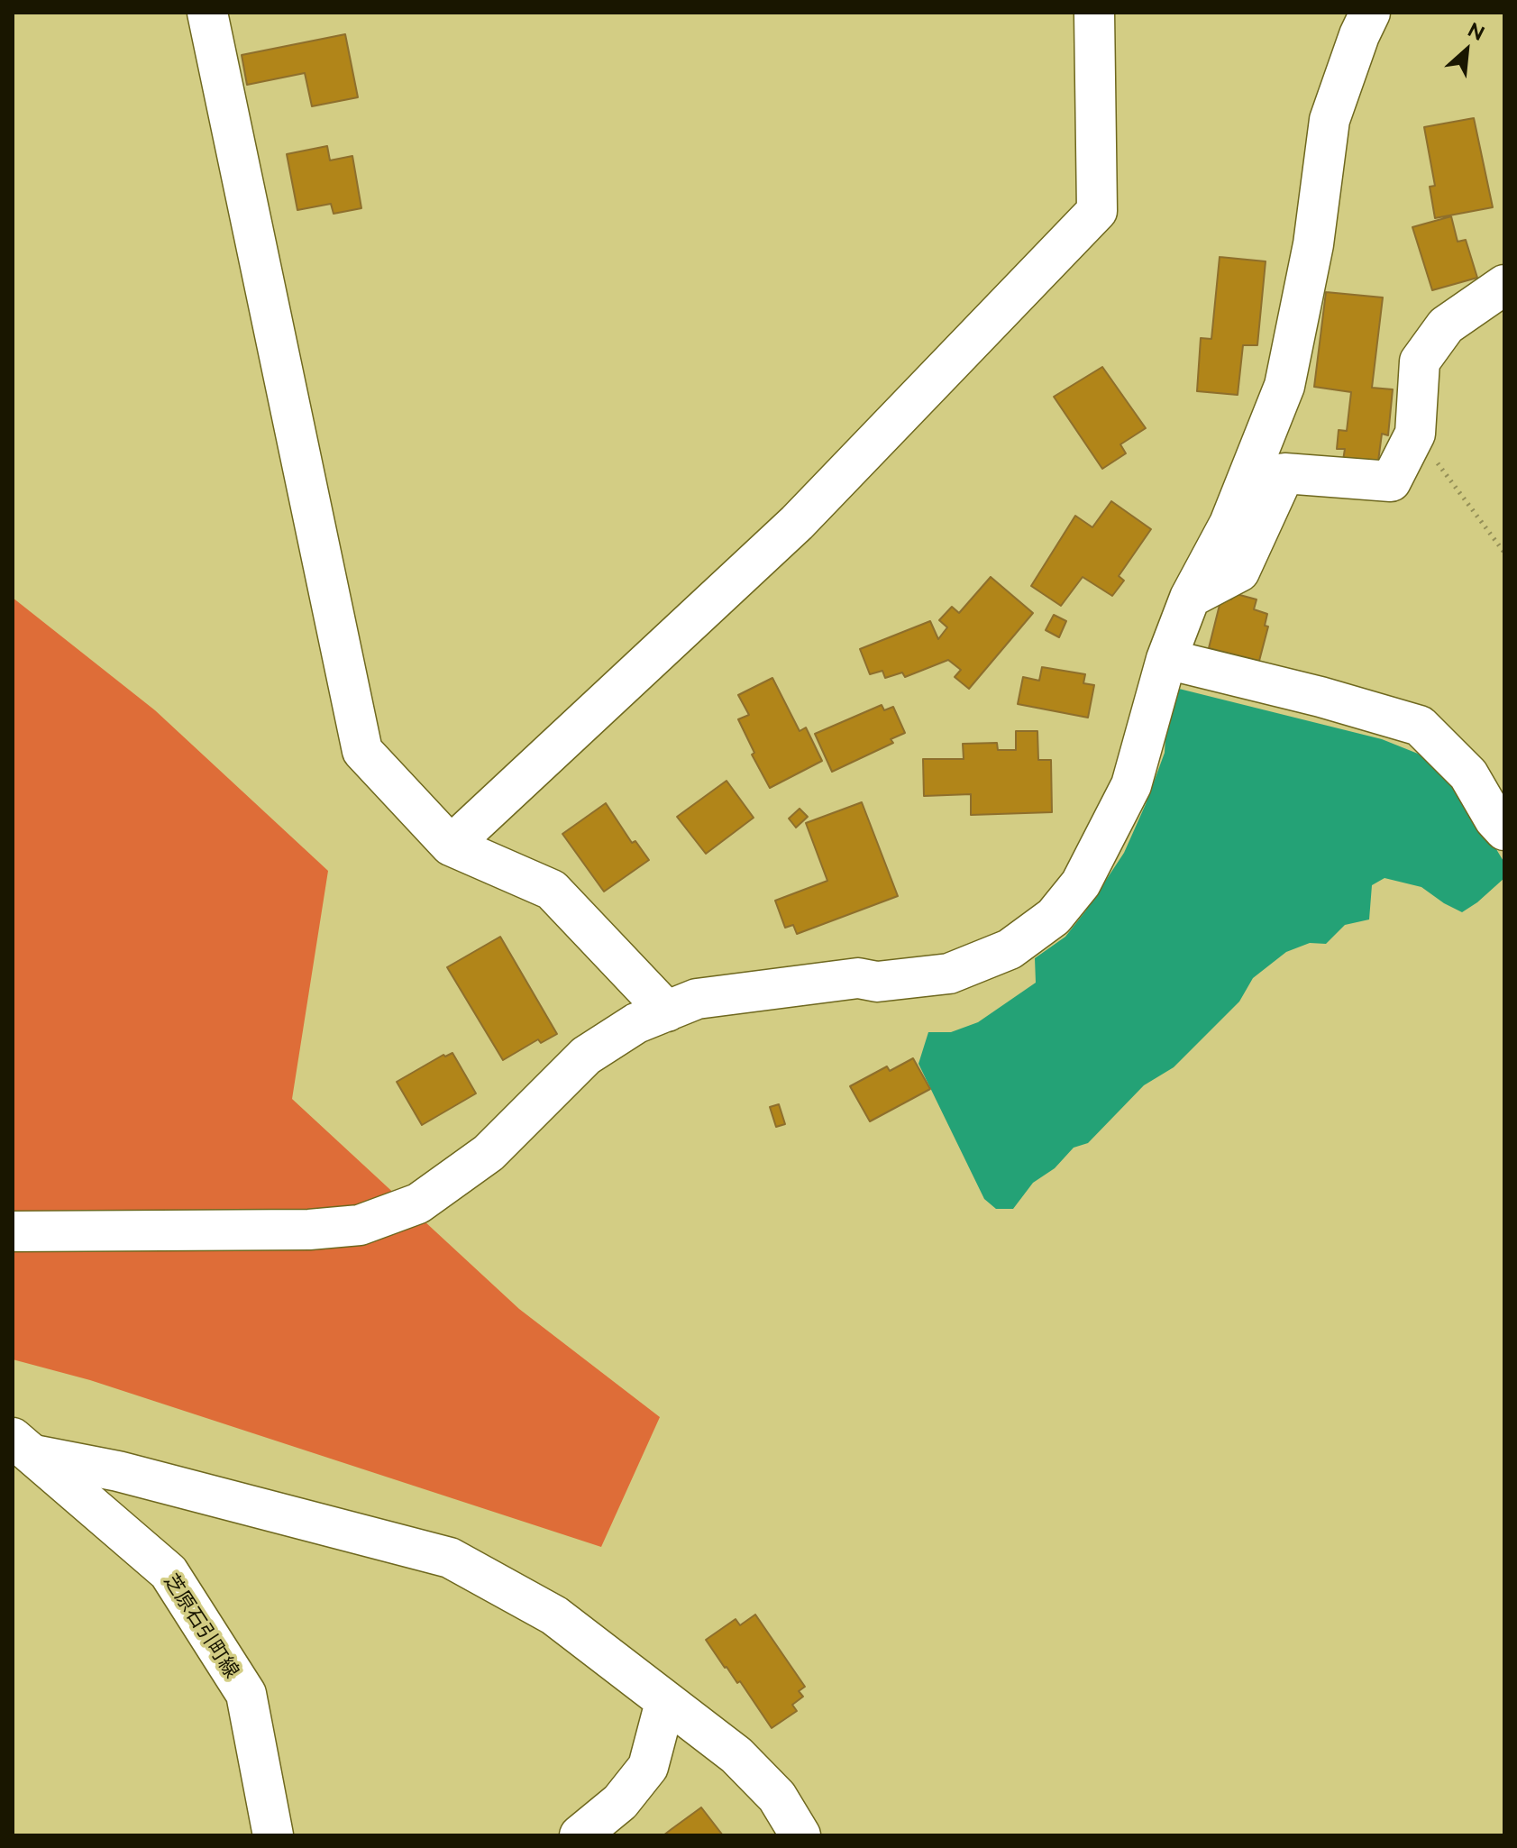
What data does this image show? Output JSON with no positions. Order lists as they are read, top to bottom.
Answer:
{
  "streets": {
    "street": ["芝原石引町線"]
  },
  "north": "top right"
}
